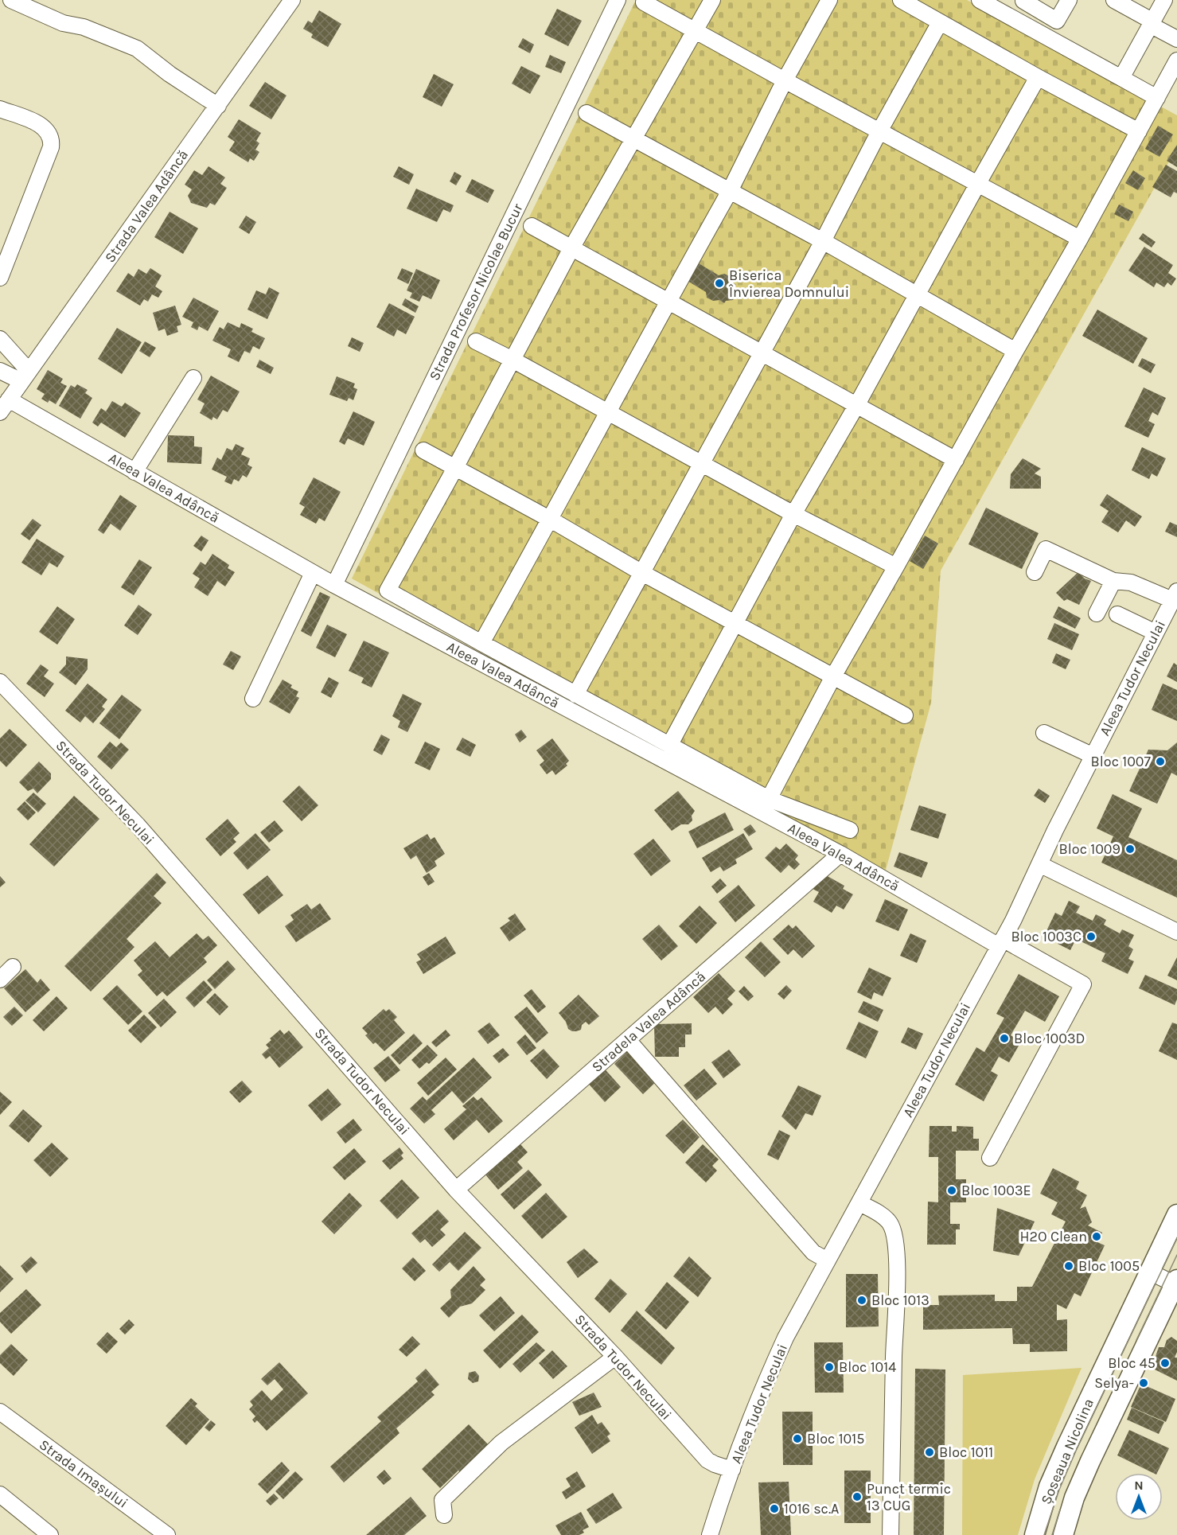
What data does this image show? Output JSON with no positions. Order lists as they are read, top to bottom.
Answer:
{
  "streets": {
    "main road": ["Șoseaua Nicolina"],
    "street": [
      "Strada Valea Adâncă",
      "Strada Profesor Nicolae Bucur",
      "Aleea Valea Adâncă",
      "Aleea Tudor Neculai",
      "Strada Tudor Neculai",
      "Stradela Valea Adâncă",
      "Strada Imașului"
    ]
  },
  "crossings": [
    ["Strada Valea Adâncă", "Aleea Valea Adâncă"],
    ["Strada Profesor Nicolae Bucur", "Aleea Valea Adâncă"],
    ["Aleea Valea Adâncă", "Aleea Tudor Neculai"],
    ["Aleea Valea Adâncă", "Stradela Valea Adâncă"],
    ["Aleea Tudor Neculai", "Strada Tudor Neculai"],
    ["Strada Tudor Neculai", "Stradela Valea Adâncă"]
  ],
  "places": [
    "Biserica Învierea Domnului",
    "Bloc 1007",
    "Bloc 1009",
    "Bloc 1003C",
    "Bloc 1003D",
    "Bloc 1003E",
    "H2O Clean",
    "Bloc 1005",
    "Bloc 1013",
    "Bloc 45",
    "Bloc 1014",
    "Selya-",
    "Bloc 1015",
    "Bloc 1011",
    "Punct termic 13 CUG",
    "1016 sc.A"
  ],
  "north": "top"
}
